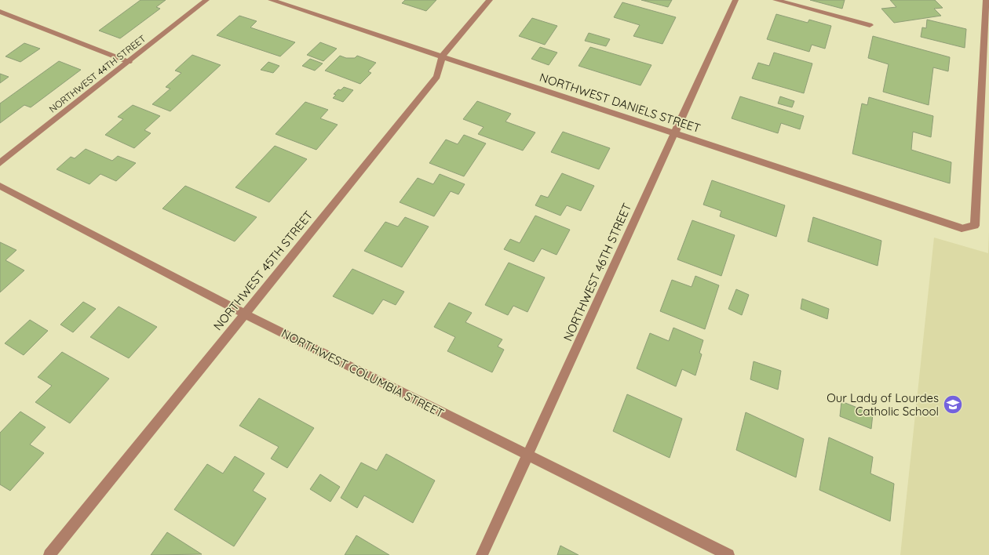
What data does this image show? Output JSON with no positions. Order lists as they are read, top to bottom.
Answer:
{
  "streets": {
    "street": [
      "NORTHWEST 44TH STREET",
      "NORTHWEST DANIELS STREET",
      "NORTHWEST 45TH STREET",
      "NORTHWEST 46TH STREET",
      "NORTHWEST COLUMBIA STREET"
    ]
  },
  "crossings": [
    ["NORTHWEST DANIELS STREET", "NORTHWEST 45TH STREET"],
    ["NORTHWEST DANIELS STREET", "NORTHWEST 46TH STREET"],
    ["NORTHWEST 45TH STREET", "NORTHWEST COLUMBIA STREET"],
    ["NORTHWEST 46TH STREET", "NORTHWEST COLUMBIA STREET"]
  ],
  "places": {
    "school or university": ["Our Lady of Lourdes Catholic School"]
  }
}
